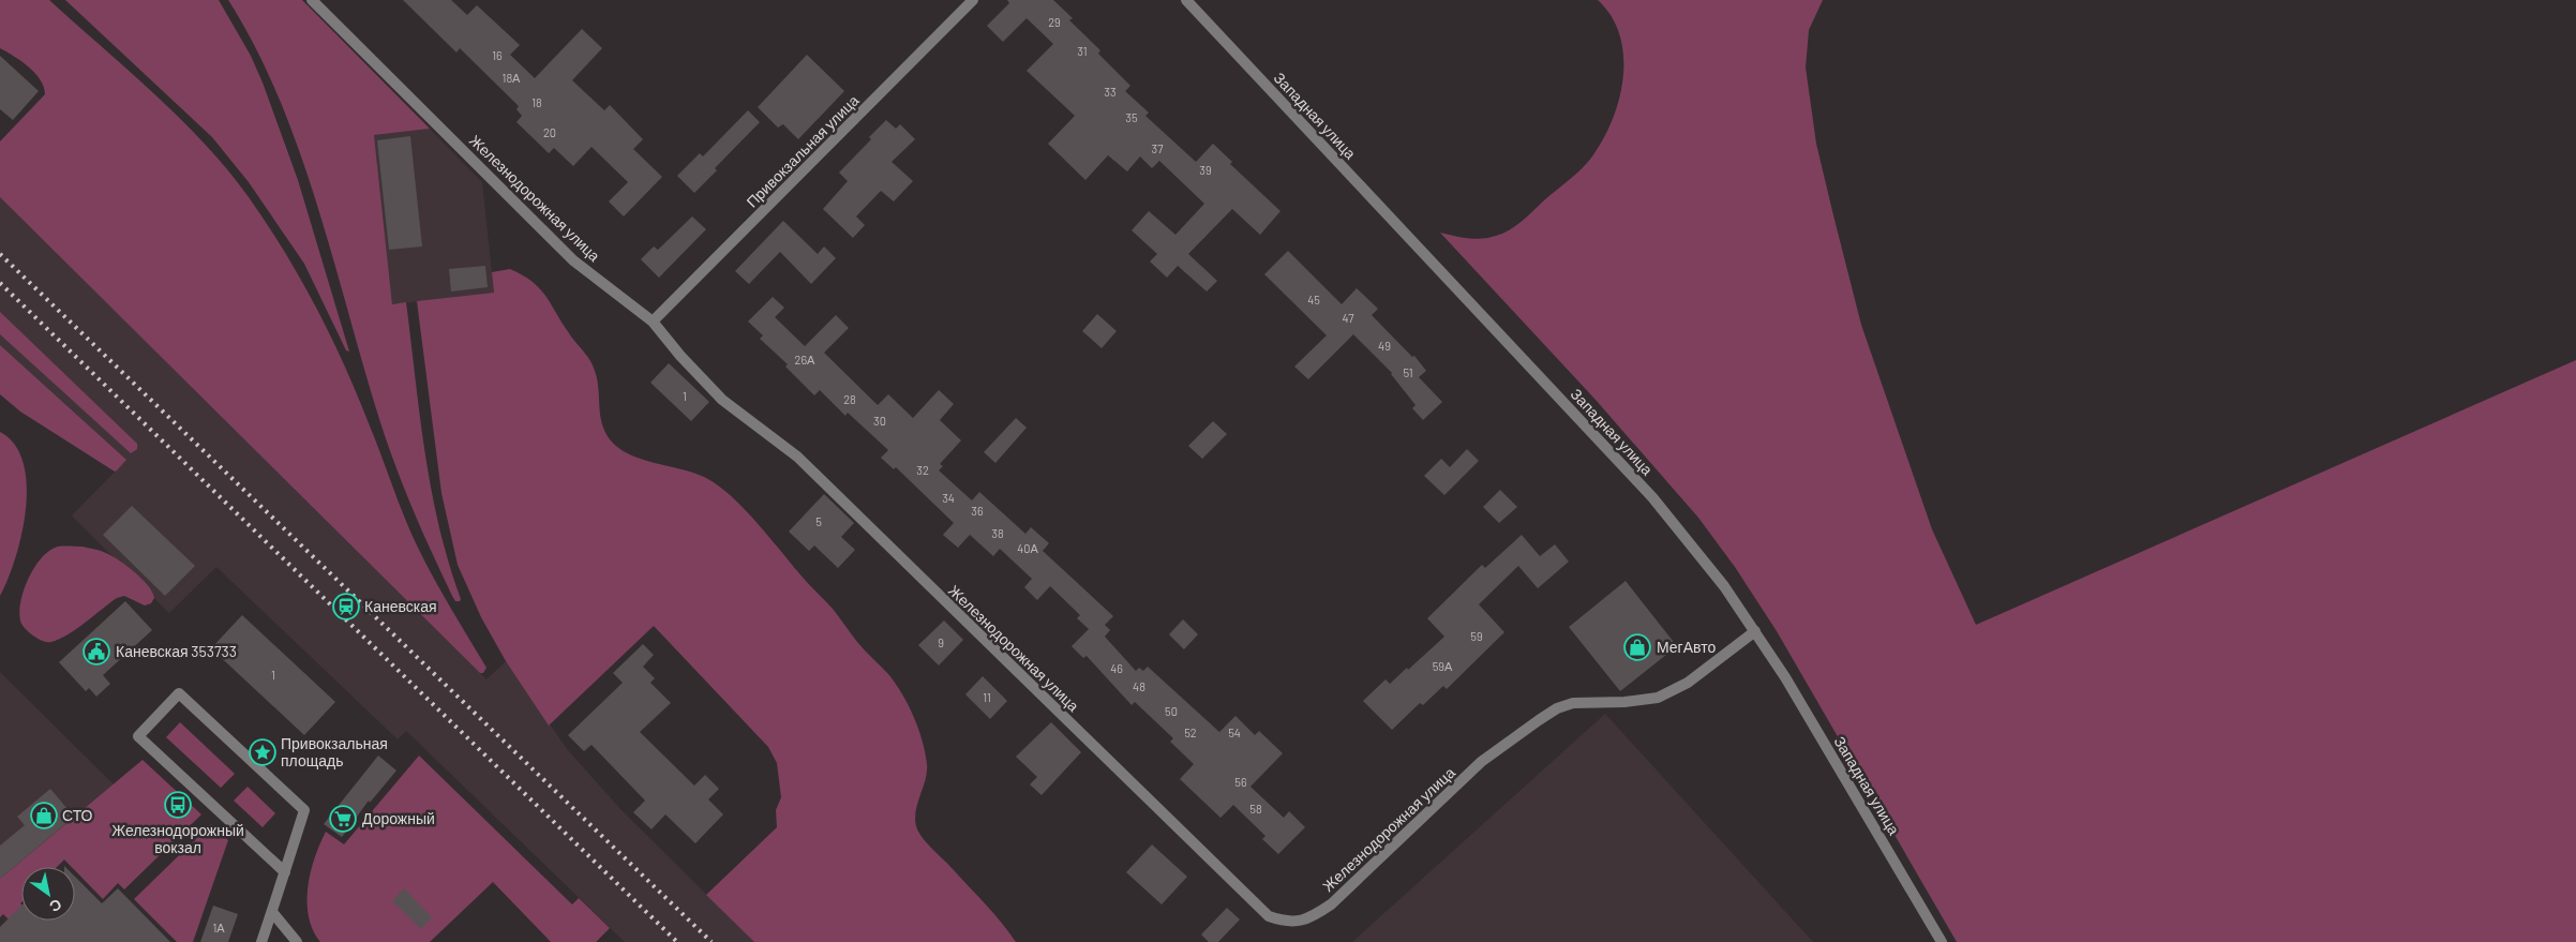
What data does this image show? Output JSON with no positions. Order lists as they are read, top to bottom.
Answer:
{
  "streets": {
    "street": ["Западная улица", "Привокзальная улица", "Железнодорожная улица"]
  },
  "crossings": [
    ["Западная улица", "Железнодорожная улица"],
    ["Привокзальная улица", "Железнодорожная улица"]
  ],
  "places": {
    "station": ["Каневская"],
    "shop": ["МегАвто", "СТО"],
    "public building": ["Каневская 353733"],
    "place": ["Привокзальная площадь"],
    "bus stop": ["Железнодорожный вокзал"],
    "supermarket": ["Дорожный"]
  },
  "house_numbers": [
    "29",
    "31",
    "16",
    "18А",
    "33",
    "18",
    "35",
    "20",
    "37",
    "39",
    "45",
    "47",
    "49",
    "26А",
    "51",
    "1",
    "28",
    "30",
    "32",
    "34",
    "36",
    "5",
    "38",
    "40А",
    "59",
    "9",
    "59А",
    "46",
    "1",
    "48",
    "11",
    "50",
    "52",
    "54",
    "56",
    "58",
    "1А"
  ],
  "north": "bottom right"
}
